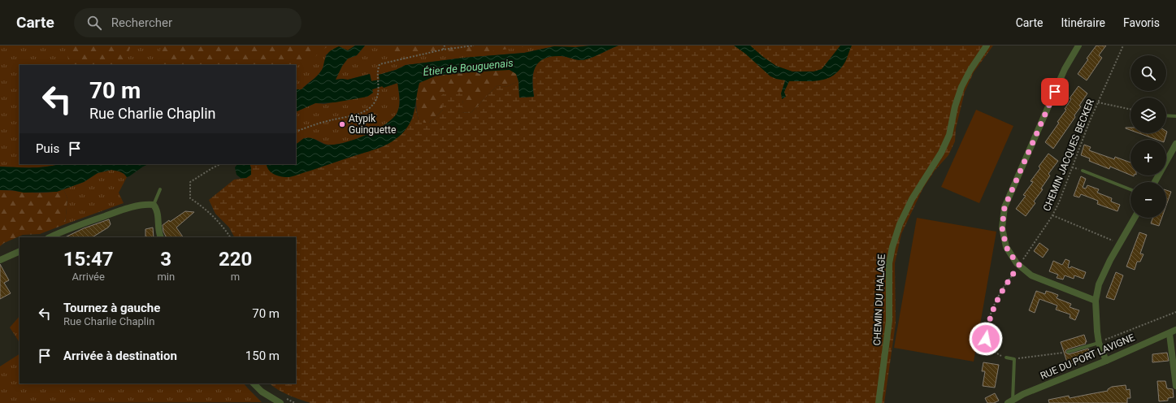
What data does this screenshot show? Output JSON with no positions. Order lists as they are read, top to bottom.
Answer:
{
  "streets": {
    "street": ["CHEMIN DU HALAGE", "RUE DU PORT LAVIGNE"],
    "path": ["CHEMIN JACQUES BECKER"]
  },
  "water": ["Étier de Bouguenais"],
  "places": ["Atypik Guinguette"],
  "page": {
    "header": "Carte",
    "search": "Rechercher",
    "nav": ["Carte", "Itinéraire", "Favoris"],
    "map_buttons": ["+", "−"],
    "turn": ["70 m", "Rue Charlie Chaplin"],
    "then": "Puis",
    "eta": [
      "15:47",
      "Arrivée",
      "3",
      "min",
      "220",
      "m"
    ],
    "list": [
      {
        "name": "Tournez à gauche",
        "note": "Rue Charlie Chaplin",
        "value": "70 m"
      },
      {
        "name": "Arrivée à destination",
        "value": "150 m"
      }
    ]
  }
}
